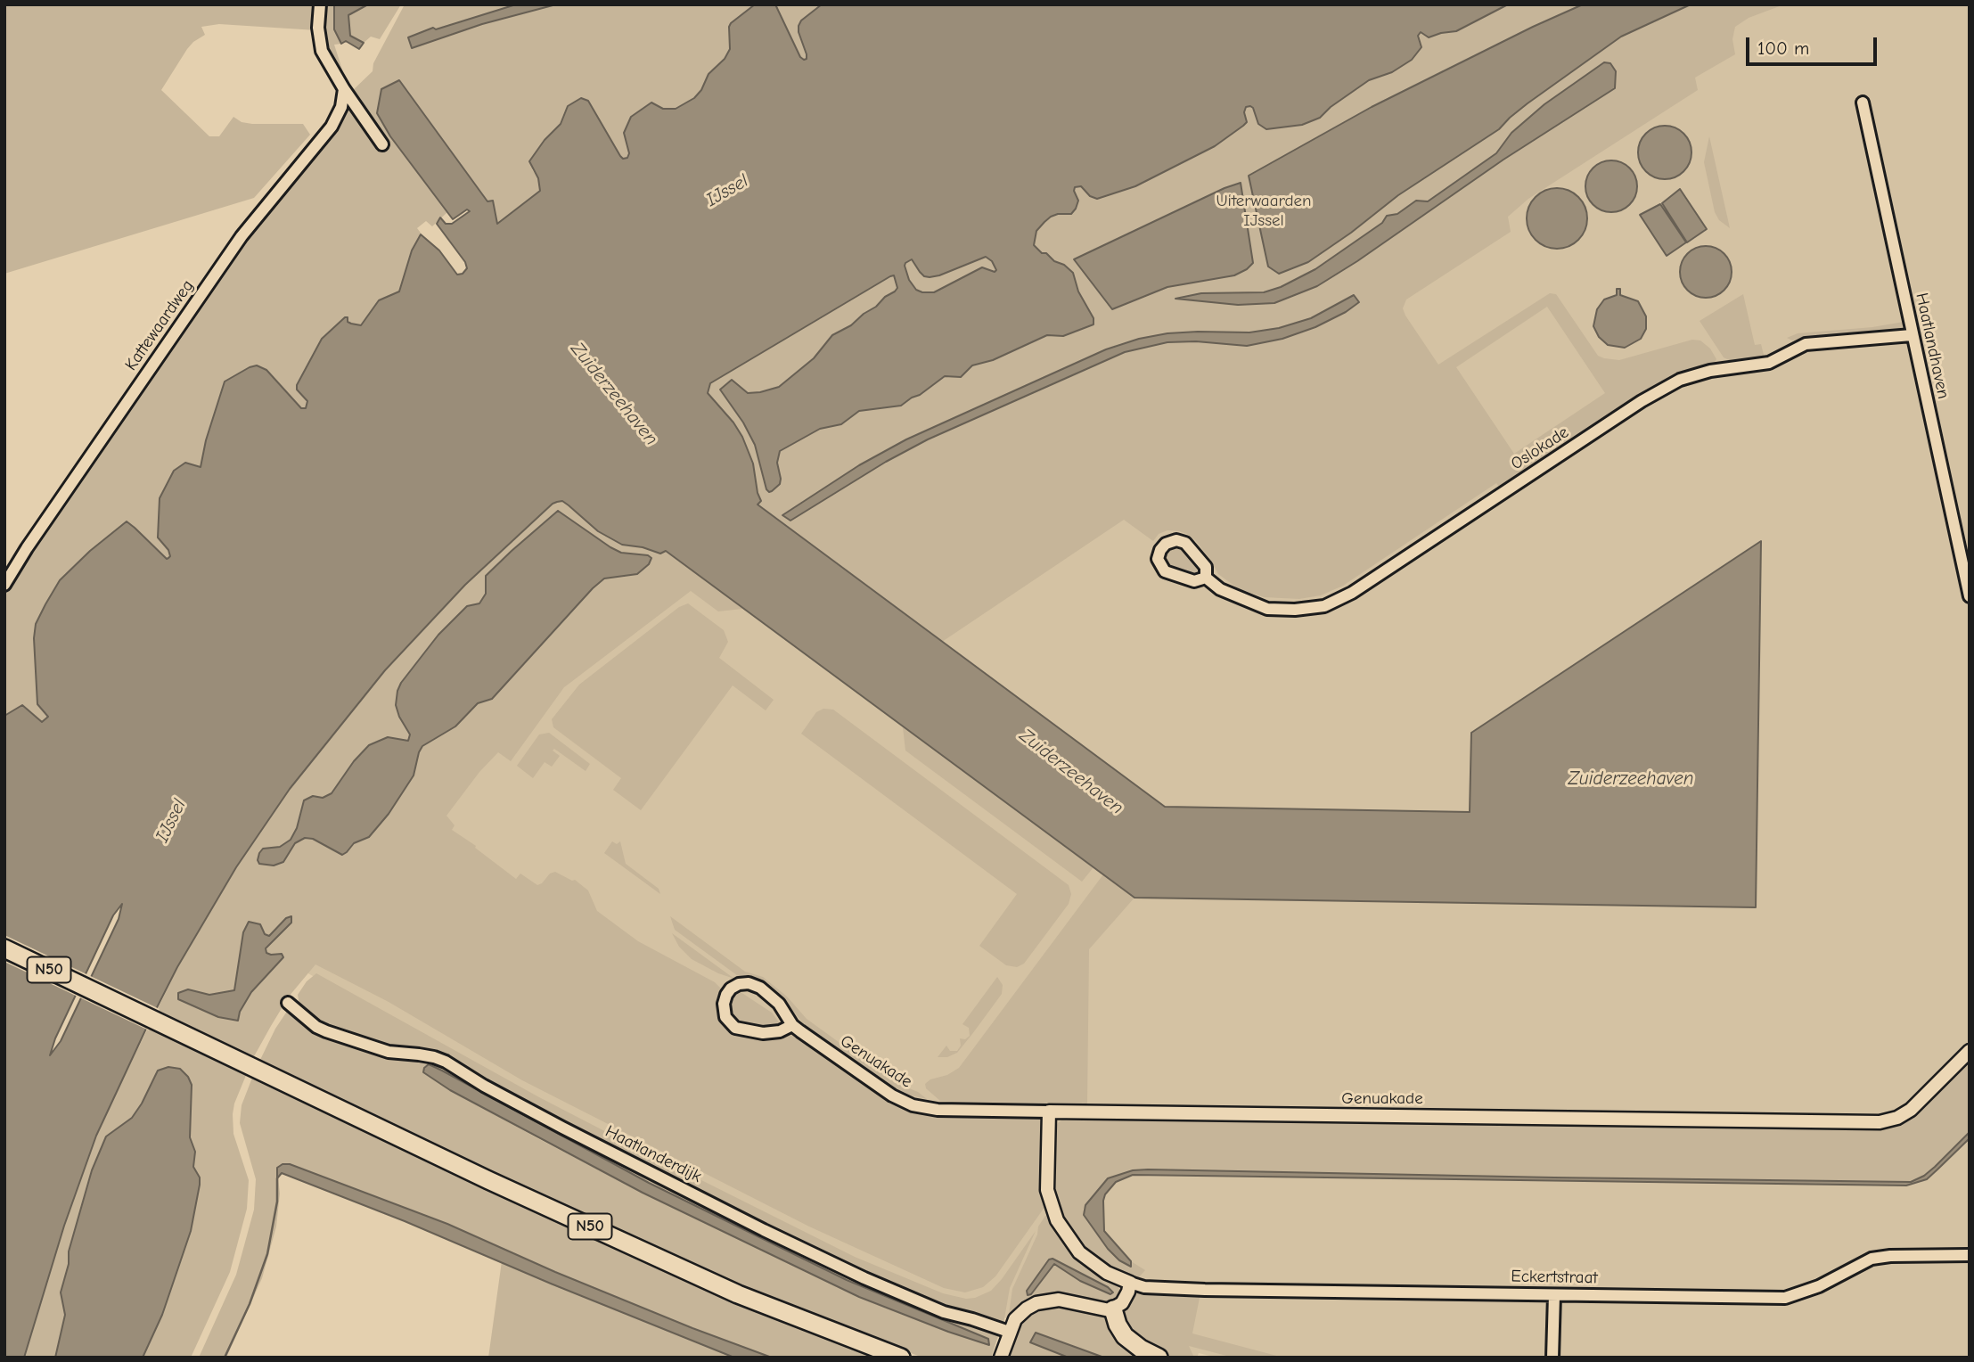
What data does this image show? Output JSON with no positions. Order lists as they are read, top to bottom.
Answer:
{
  "streets": {
    "highway": ["N50"],
    "street": [
      "Kattewaardweg",
      "Haatlandhaven",
      "Oslokade",
      "Genuakade",
      "Haatlanderdijk",
      "Eckertstraat"
    ]
  },
  "crossings": [
    ["Haatlandhaven", "Oslokade"]
  ],
  "water": ["IJssel", "Zuiderzeehaven"],
  "parks": ["Uiterwaarden IJssel"],
  "scale_bar": "100 m"
}
